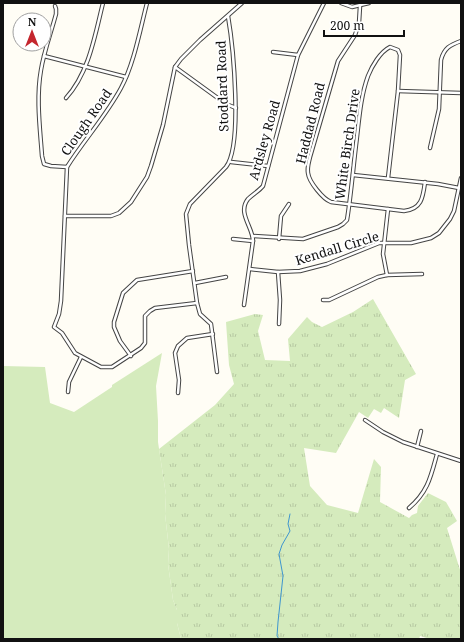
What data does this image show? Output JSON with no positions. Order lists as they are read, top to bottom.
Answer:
{
  "streets": {
    "street": [
      "Stoddard Road",
      "Clough Road",
      "Haddad Road",
      "Ardsley Road",
      "White Birch Drive",
      "Kendall Circle"
    ]
  },
  "crossings": [
    ["Haddad Road", "White Birch Drive"],
    ["Ardsley Road", "White Birch Drive"],
    ["Ardsley Road", "Kendall Circle"]
  ],
  "scale_bar": "200 m",
  "north": "top"
}
